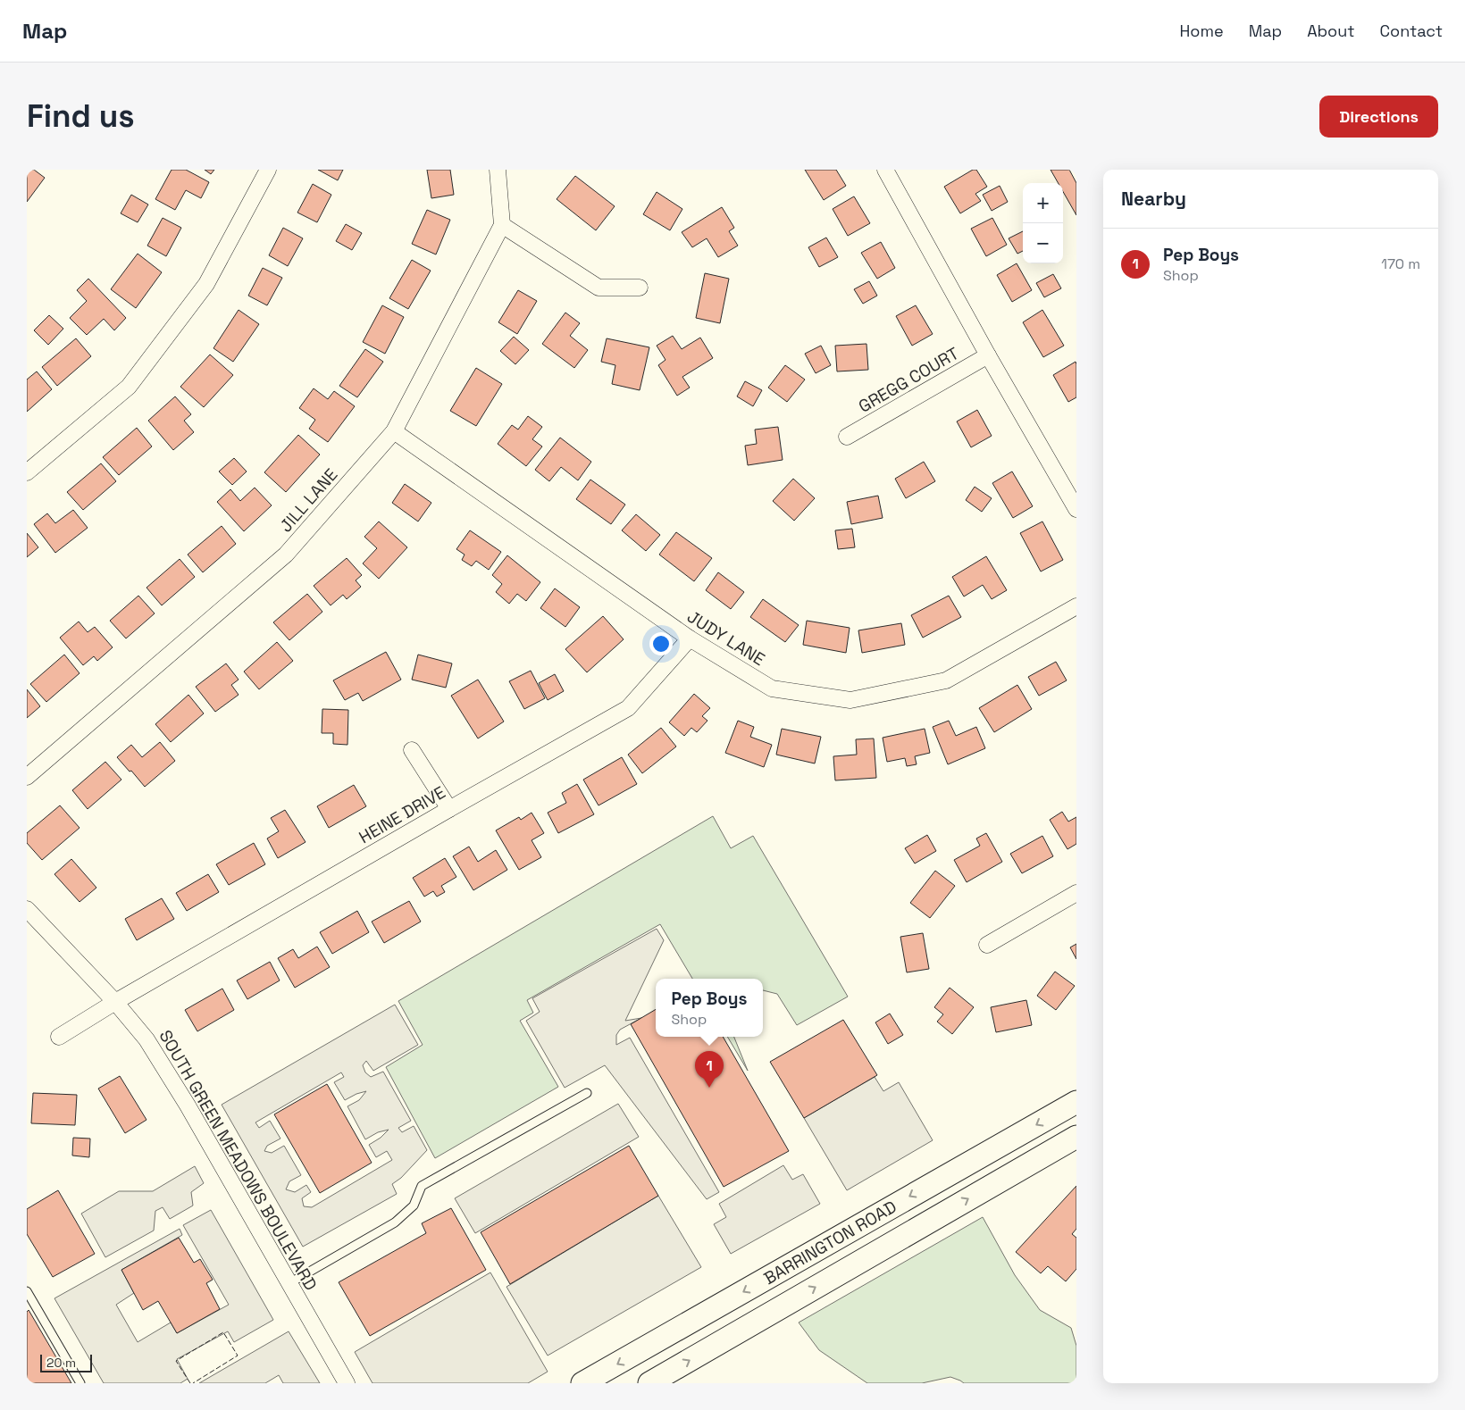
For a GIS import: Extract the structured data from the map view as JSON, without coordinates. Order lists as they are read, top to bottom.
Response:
{
  "streets": {
    "main road": ["BARRINGTON ROAD"],
    "street": [
      "GREGG COURT",
      "JILL LANE",
      "JUDY LANE",
      "HEINE DRIVE",
      "SOUTH GREEN MEADOWS BOULEVARD"
    ]
  },
  "crossings": [
    ["JILL LANE", "JUDY LANE"],
    ["JUDY LANE", "HEINE DRIVE"],
    ["HEINE DRIVE", "SOUTH GREEN MEADOWS BOULEVARD"]
  ],
  "scale_bar": "20 m",
  "page": {
    "header": "Map",
    "nav": [
      "Home",
      "Map",
      "About",
      "Contact"
    ],
    "buttons": "Directions",
    "title": "Find us",
    "heading": "Nearby",
    "map_buttons": ["+", "−"],
    "list": [
      {
        "mark": "1",
        "name": "Pep Boys",
        "note": "Shop",
        "value": "170 m"
      }
    ],
    "popup": ["Pep Boys", "Shop"],
    "pins": "1",
    "scale": "20 m"
  }
}
